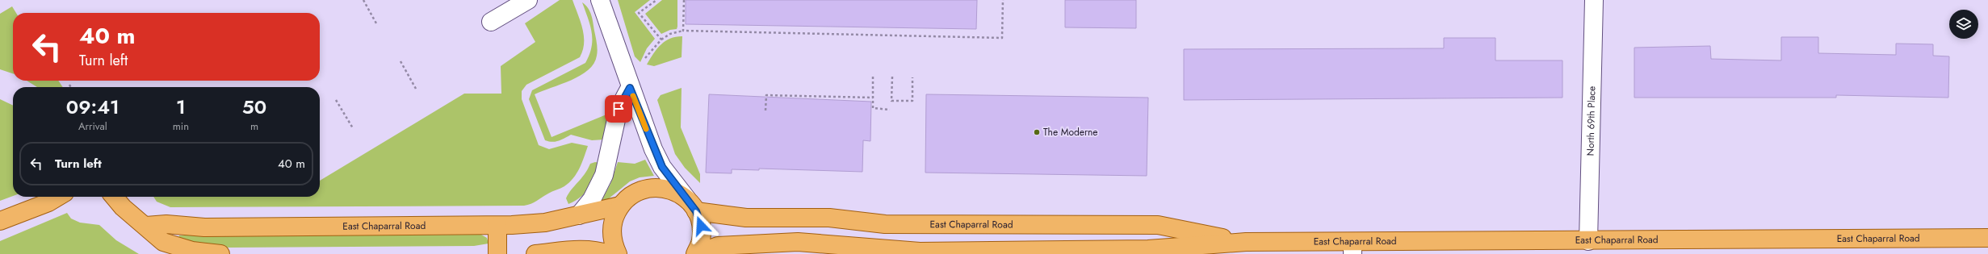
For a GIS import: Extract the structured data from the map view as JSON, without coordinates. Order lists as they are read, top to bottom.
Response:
{
  "streets": {
    "main road": ["East Chaparral Road"],
    "street": ["North 69th Place"]
  },
  "crossings": [
    ["North 69th Place", "East Chaparral Road"]
  ],
  "places": ["The Moderne"],
  "page": {
    "turn": ["40 m", "Turn left"],
    "eta": [
      "09:41",
      "Arrival",
      "1",
      "min",
      "50",
      "m"
    ],
    "list": [
      {
        "name": "Turn left",
        "value": "40 m"
      }
    ]
  }
}
